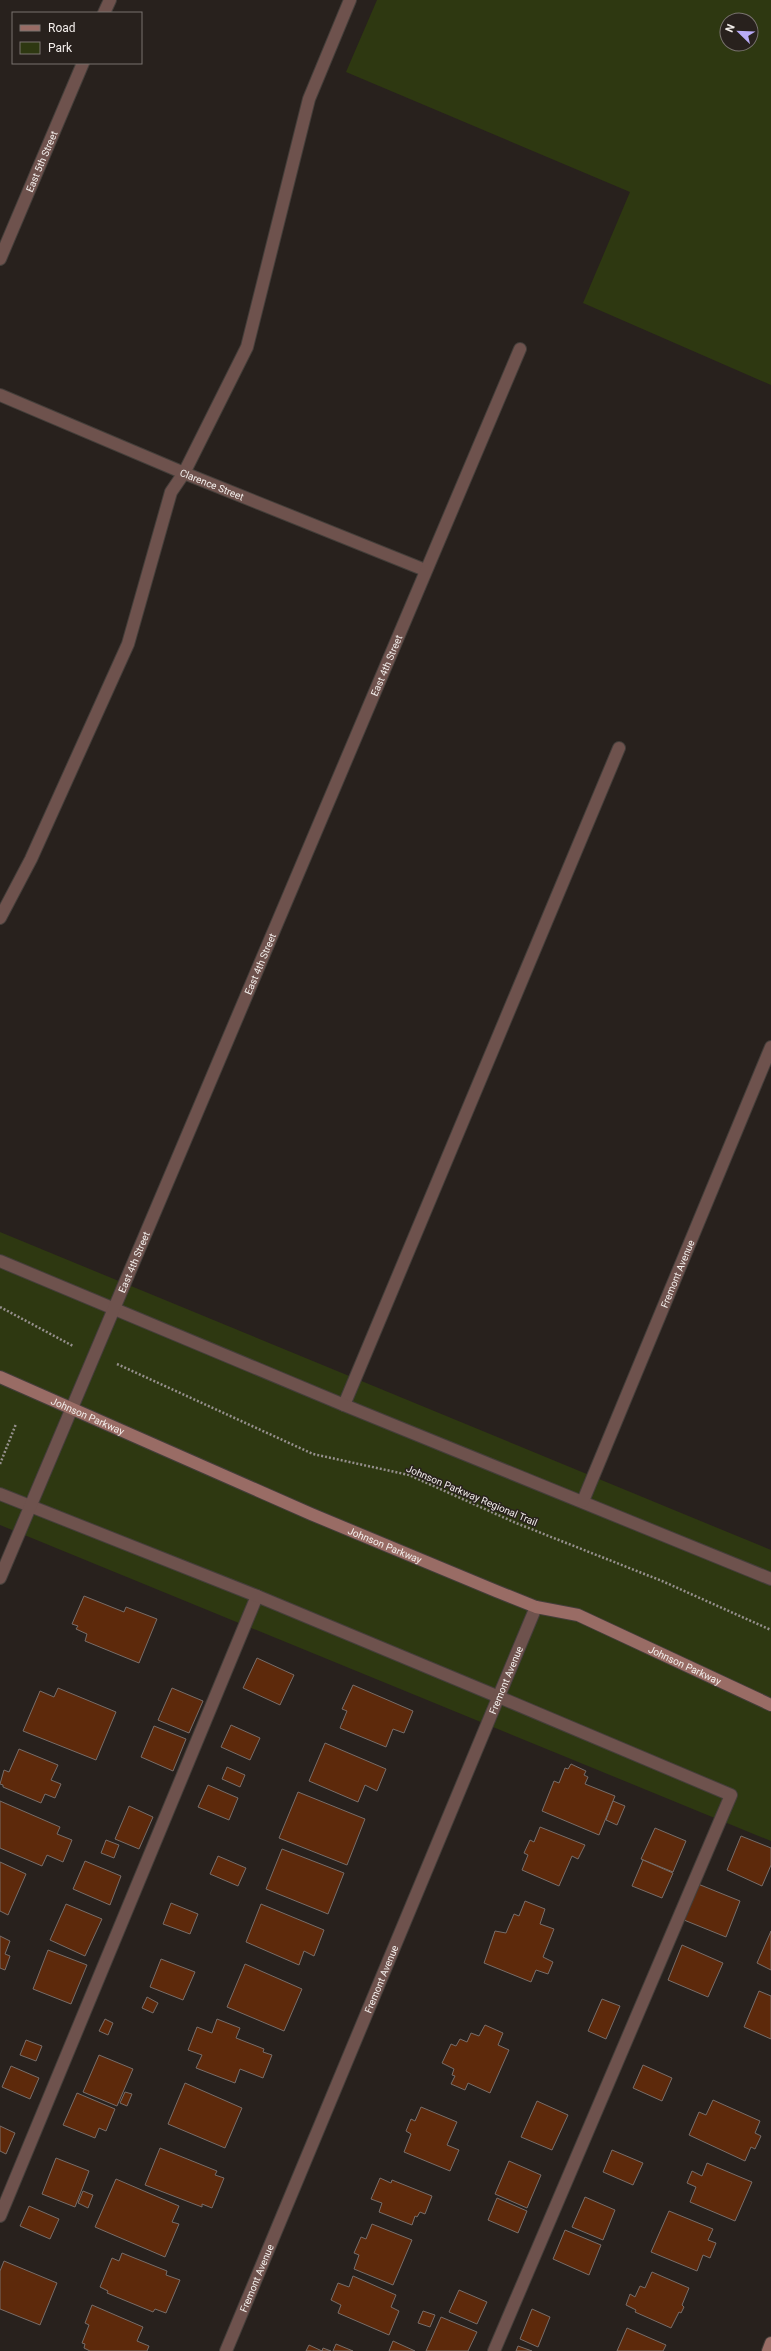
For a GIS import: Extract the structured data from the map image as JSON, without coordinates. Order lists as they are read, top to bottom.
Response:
{
  "streets": {
    "street": [
      "East 5th Street",
      "Clarence Street",
      "East 4th Street",
      "Fremont Avenue",
      "Johnson Parkway"
    ],
    "path": ["Johnson Parkway Regional Trail"]
  },
  "crossings": [
    ["Clarence Street", "East 4th Street"],
    ["East 4th Street", "Johnson Parkway"],
    ["Fremont Avenue", "Johnson Parkway"]
  ],
  "legend": ["Road", "Park"],
  "north": "top left"
}
